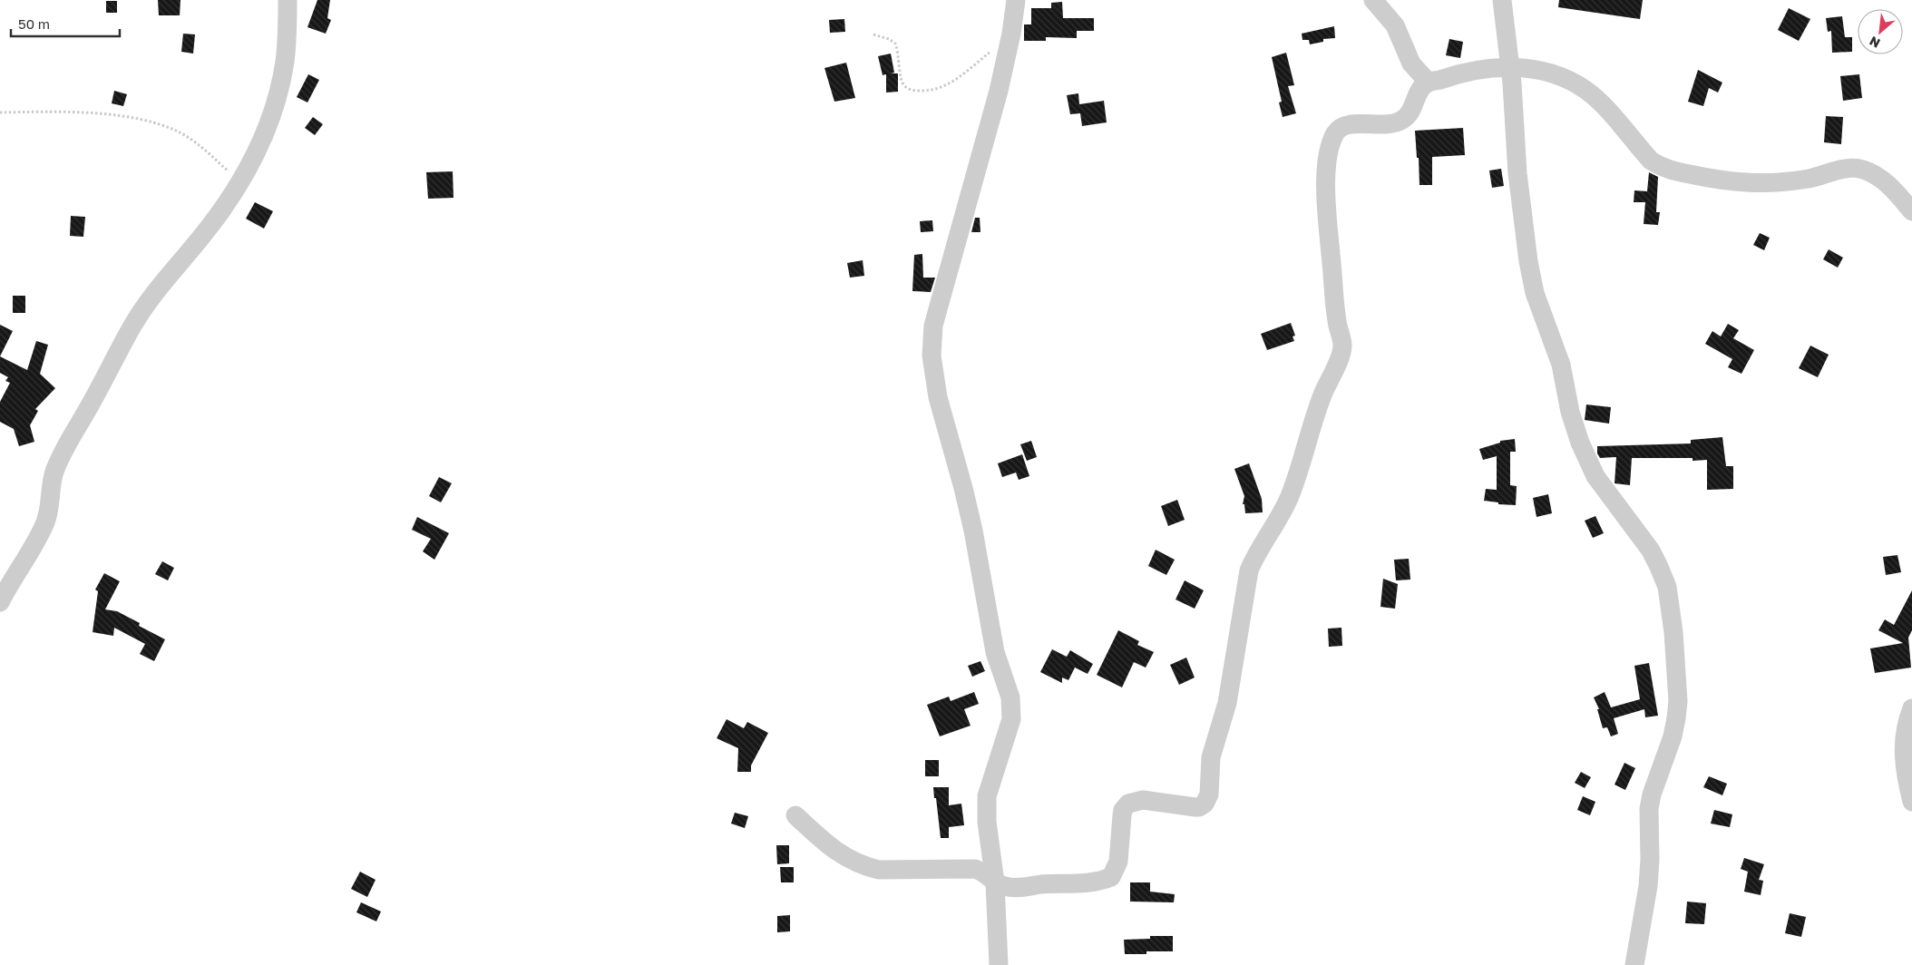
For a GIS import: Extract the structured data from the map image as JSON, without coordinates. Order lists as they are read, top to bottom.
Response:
{
  "scale_bar": "50 m",
  "north": "bottom left"
}
